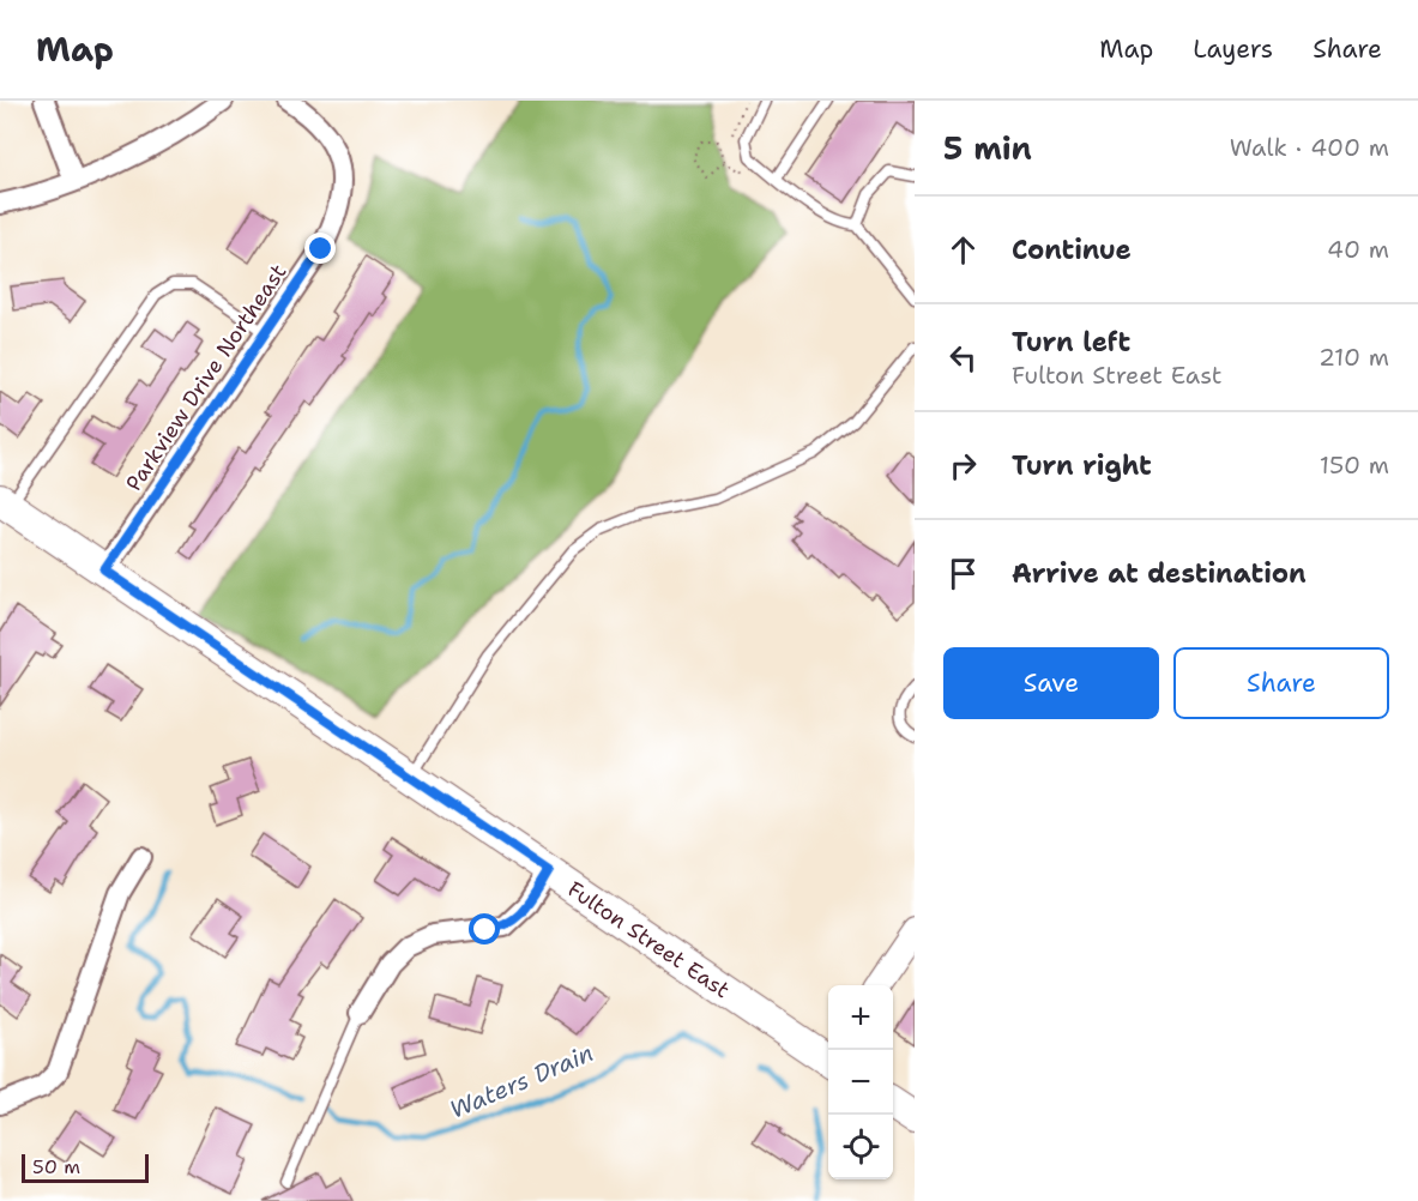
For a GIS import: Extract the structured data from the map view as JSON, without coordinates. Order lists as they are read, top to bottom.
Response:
{
  "streets": {
    "main road": ["Fulton Street East"],
    "street": ["Parkview Drive Northeast"]
  },
  "crossings": [
    ["Parkview Drive Northeast", "Fulton Street East"]
  ],
  "water": ["Waters Drain"],
  "scale_bar": "50 m",
  "page": {
    "header": "Map",
    "nav": ["Map", "Layers", "Share"],
    "heading": ["5 min", "Walk · 400 m"],
    "list": [
      ["Continue", "40 m"],
      ["Turn left", "Fulton Street East", "210 m"],
      ["Turn right", "150 m"],
      "Arrive at destination"
    ],
    "buttons": ["Save", "Share"],
    "map_buttons": ["+", "−"],
    "scale": "50 m"
  }
}
